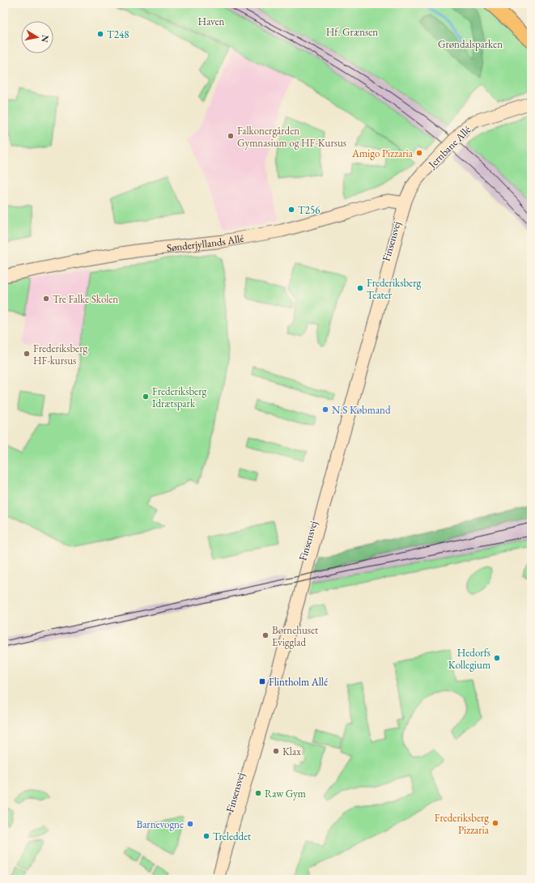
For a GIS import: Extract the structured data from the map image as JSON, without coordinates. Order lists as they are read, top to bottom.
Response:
{
  "streets": {
    "street": ["Jernbane Allé", "Finsensvej", "Sønderjyllands Allé"]
  },
  "crossings": [
    ["Jernbane Allé", "Finsensvej"],
    ["Finsensvej", "Sønderjyllands Allé"]
  ],
  "parks": ["Haven", "Hf. Grænsen", "Grøndalsparken"],
  "places": {
    "other": [
      "T248",
      "Falkonergården Gymnasium og HF-Kursus",
      "Amigo Pizzaria",
      "T256",
      "Frederiksberg Teater",
      "Tre Falke Skolen",
      "Frederiksberg HF-kursus",
      "Frederiksberg Idrætspark",
      "N.S Købmand",
      "Børnehuset Evigglad",
      "Hedorfs Kollegium",
      "Klax",
      "Raw Gym",
      "Frederiksberg Pizzaria",
      "Barnevogne",
      "Treleddet"
    ],
    "transit": ["Flintholm Allé"]
  },
  "north": "right"
}
